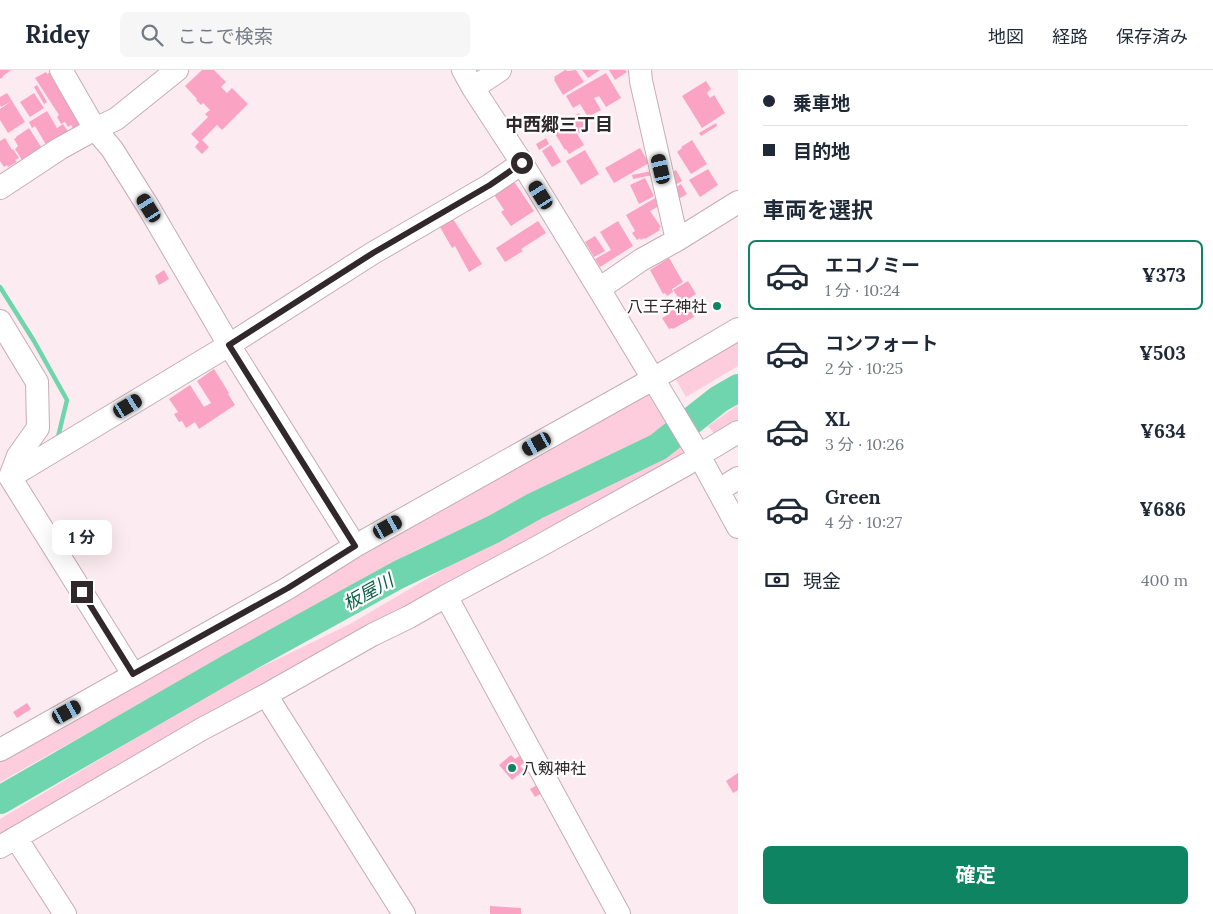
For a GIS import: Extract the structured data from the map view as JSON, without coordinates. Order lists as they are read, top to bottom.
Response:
{
  "districts": ["中西郷三丁目"],
  "water": ["板屋川"],
  "places": ["八王子神社", "八剱神社"],
  "page": {
    "header": "Ridey",
    "search": "ここで検索",
    "nav": ["地図", "経路", "保存済み"],
    "banner": ["乗車地", "目的地"],
    "heading": "車両を選択",
    "list": [
      {
        "name": "エコノミー",
        "note": "1 分 · 10:24",
        "value": "¥373"
      },
      {
        "name": "コンフォート",
        "note": "2 分 · 10:25",
        "value": "¥503"
      },
      {
        "name": "XL",
        "note": "3 分 · 10:26",
        "value": "¥634"
      },
      {
        "name": "Green",
        "note": "4 分 · 10:27",
        "value": "¥686"
      }
    ],
    "bubble": "1 分",
    "pay": ["現金", "400 m"],
    "buttons": "確定"
  }
}
